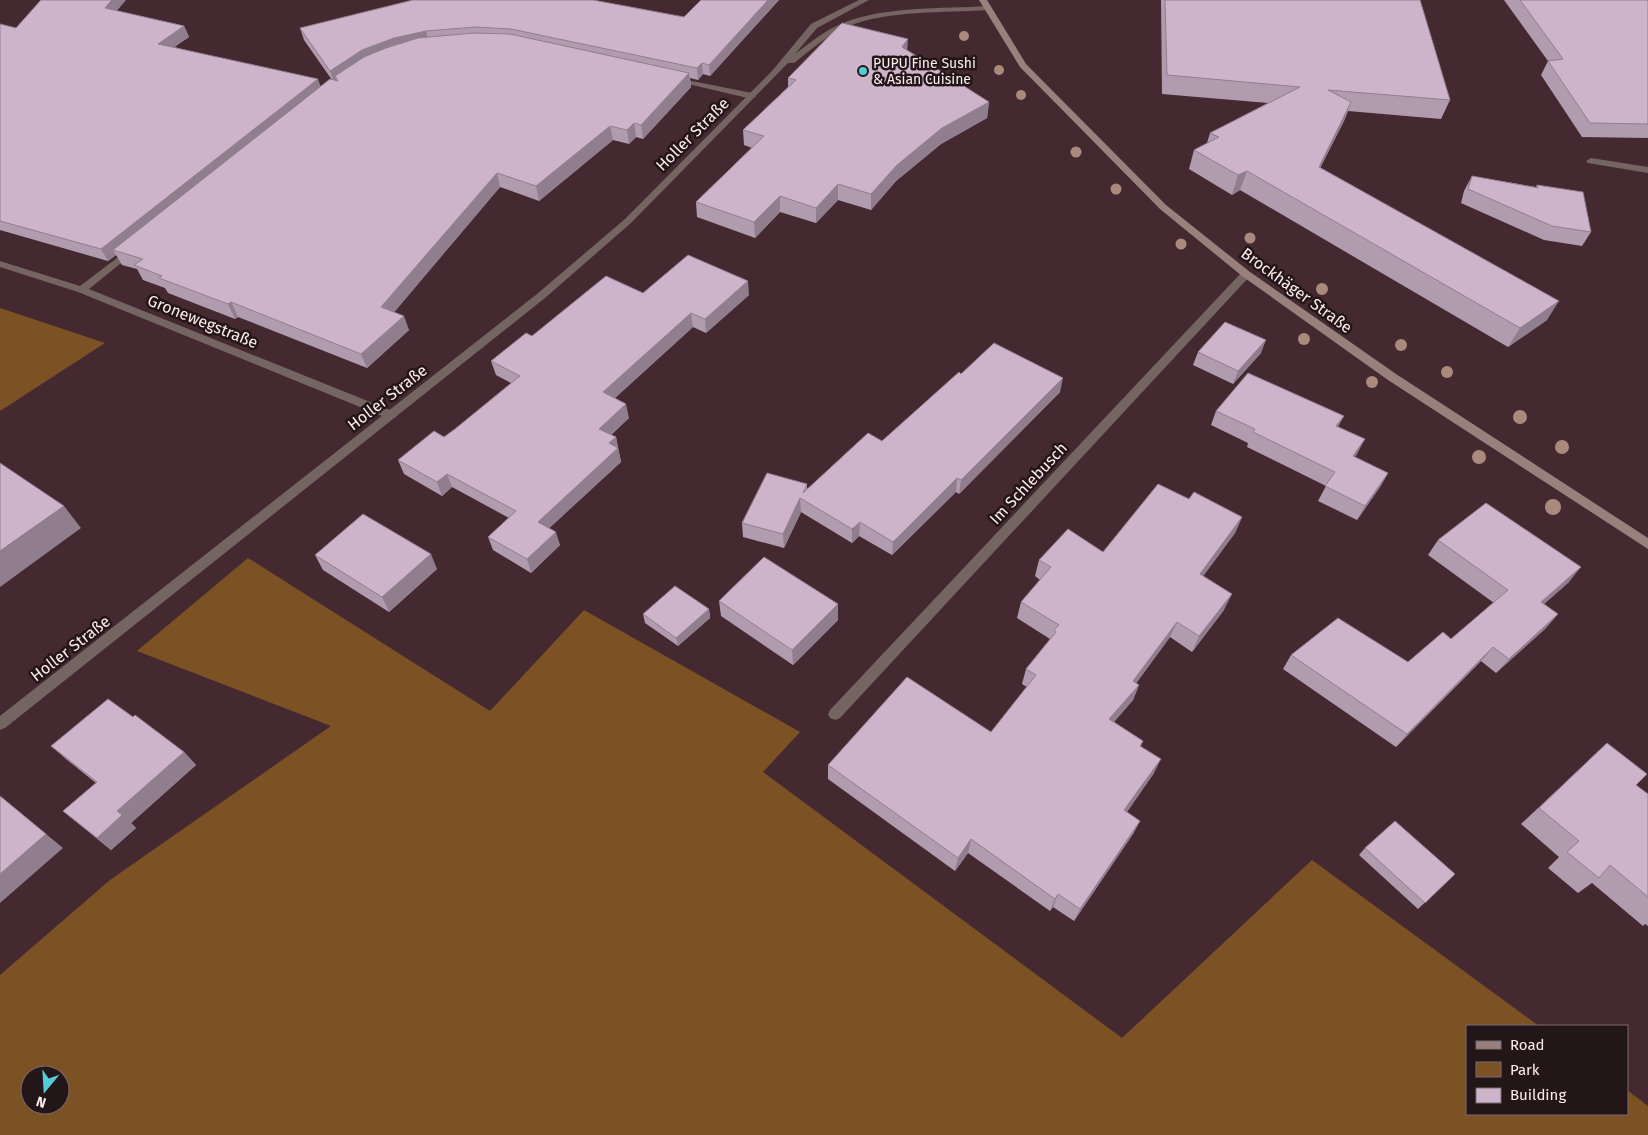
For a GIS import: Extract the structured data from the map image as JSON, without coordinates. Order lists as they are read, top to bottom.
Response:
{
  "streets": {
    "main road": ["Brockhäger Straße"],
    "street": ["Holler Straße", "Gronewegstraße", "Im Schlebusch"]
  },
  "crossings": [
    ["Holler Straße", "Brockhäger Straße"],
    ["Holler Straße", "Gronewegstraße"],
    ["Brockhäger Straße", "Im Schlebusch"]
  ],
  "places": ["PUPU Fine Sushi & Asian Cuisine"],
  "legend": ["Road", "Park", "Building"],
  "north": "bottom"
}
